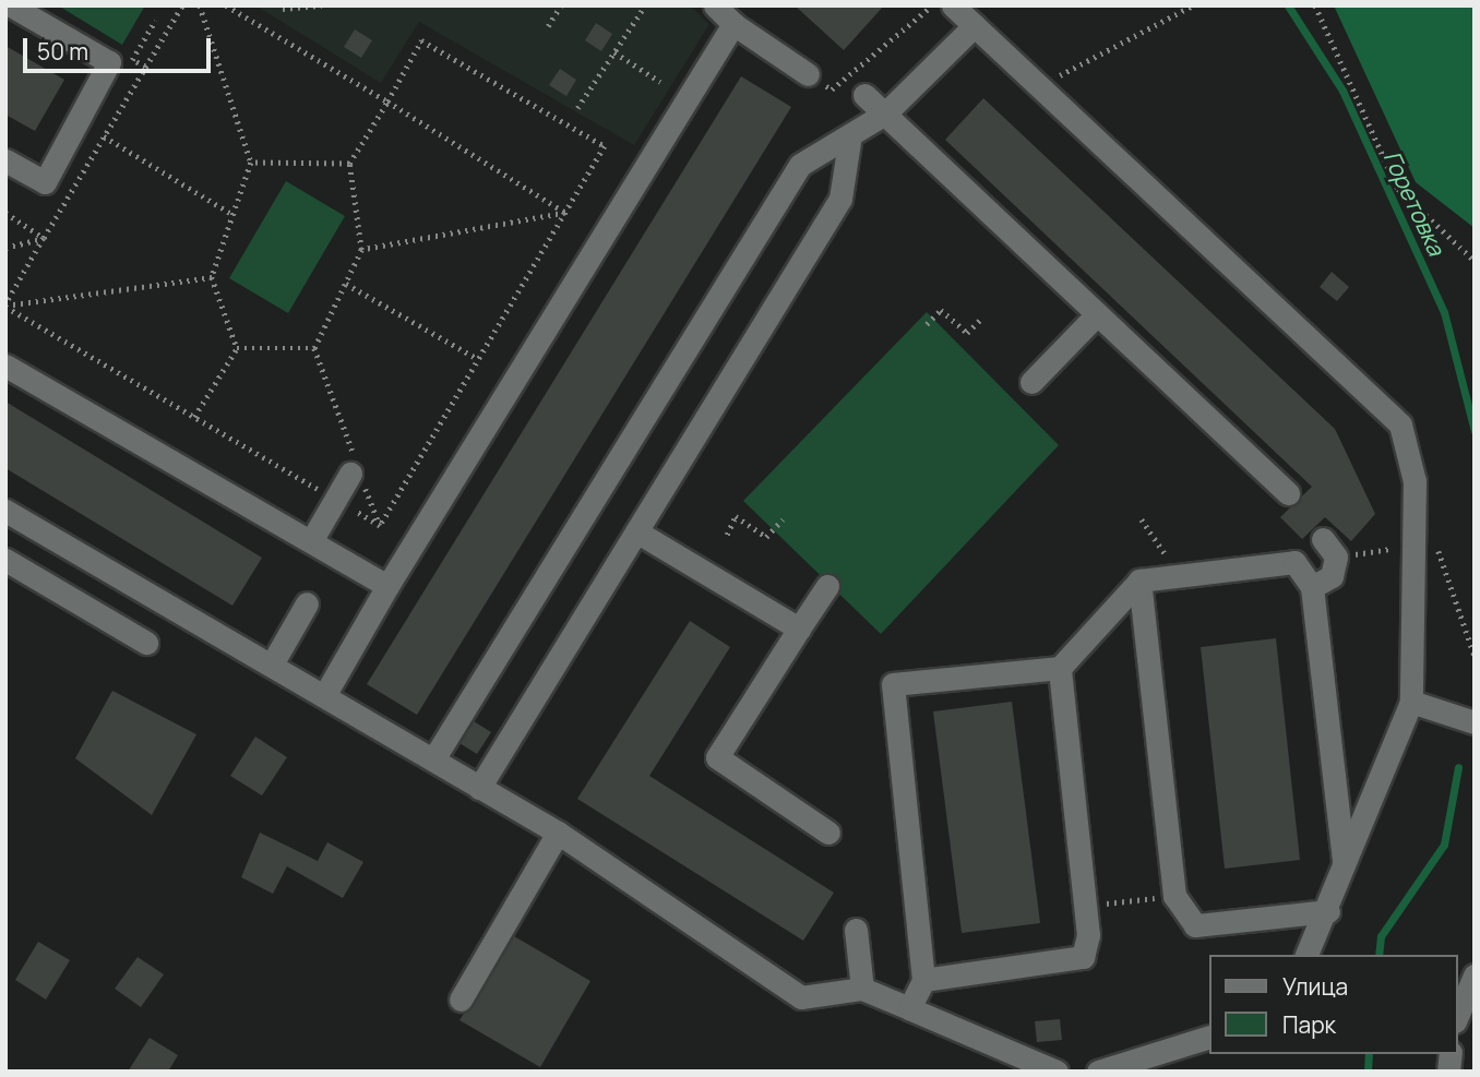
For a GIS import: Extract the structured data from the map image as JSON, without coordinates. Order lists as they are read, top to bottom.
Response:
{
  "water": ["Горетовка"],
  "legend": ["Улица", "Парк"],
  "scale_bar": "50 m"
}
